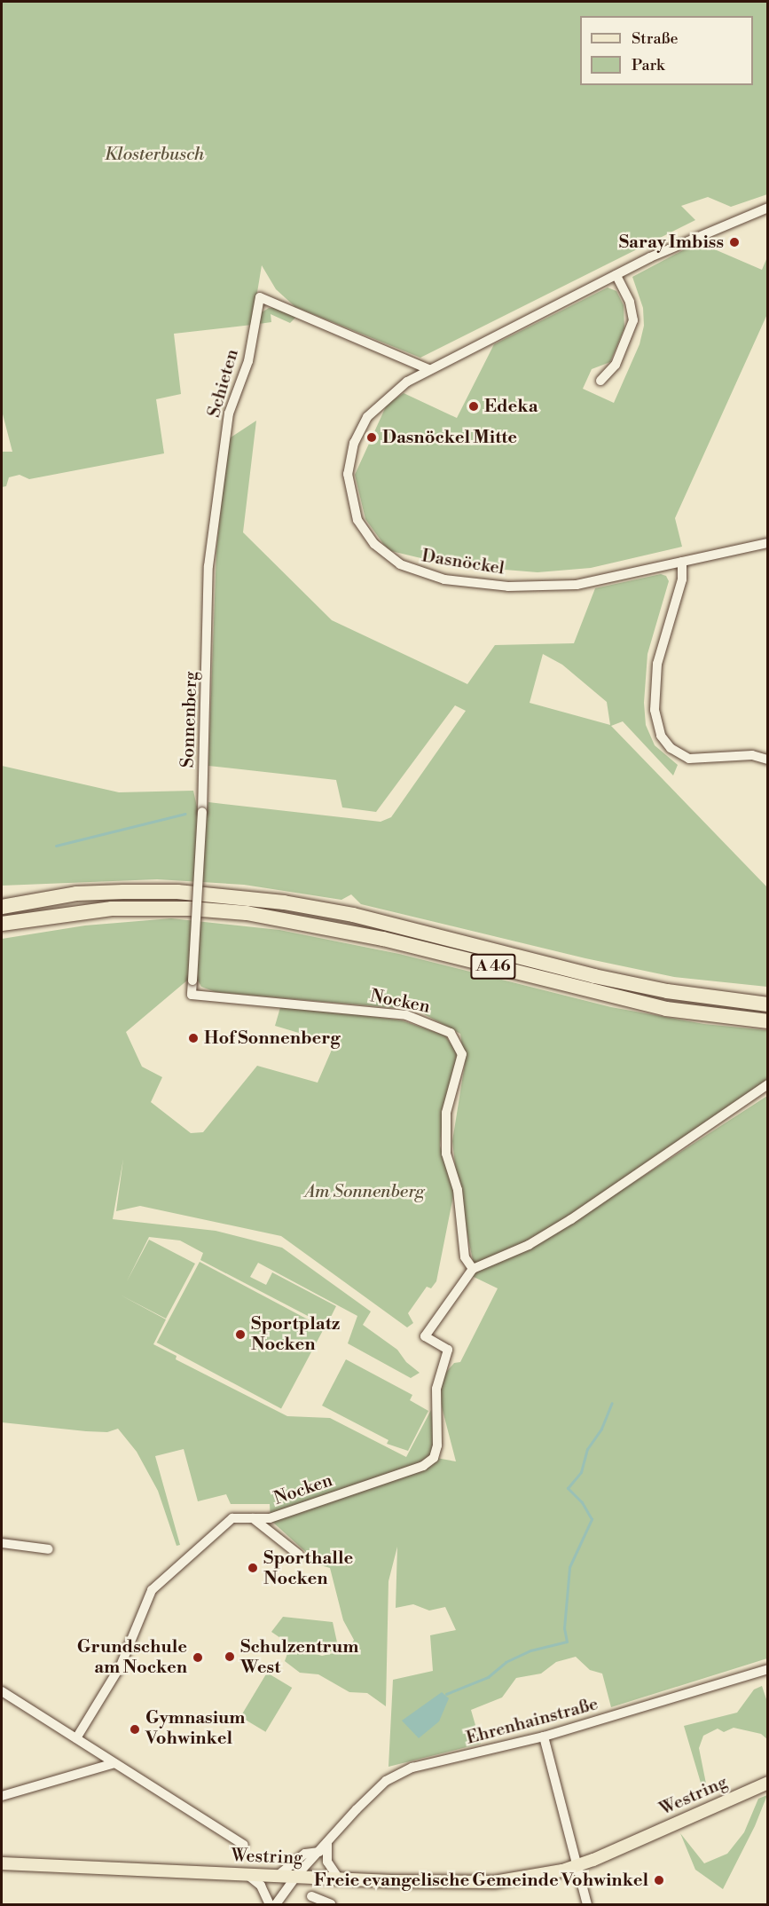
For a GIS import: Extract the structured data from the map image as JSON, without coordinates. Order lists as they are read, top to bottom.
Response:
{
  "streets": {
    "highway": ["A 46"],
    "main road": ["Westring"],
    "street": [
      "Schieten",
      "Dasnöckel",
      "Sonnenberg",
      "Nocken",
      "Ehrenhainstraße"
    ]
  },
  "crossings": [
    ["Schieten", "Dasnöckel"],
    ["Schieten", "Sonnenberg"],
    ["Sonnenberg", "Nocken"],
    ["Ehrenhainstraße", "Westring"]
  ],
  "parks": ["Klosterbusch", "Am Sonnenberg"],
  "places": [
    "Saray Imbiss",
    "Edeka",
    "Dasnöckel Mitte",
    "Hof Sonnenberg",
    "Sportplatz Nocken",
    "Sporthalle Nocken",
    "Schulzentrum West",
    "Grundschule am Nocken",
    "Gymnasium Vohwinkel",
    "Freie evangelische Gemeinde Vohwinkel"
  ],
  "legend": ["Straße", "Park"]
}
